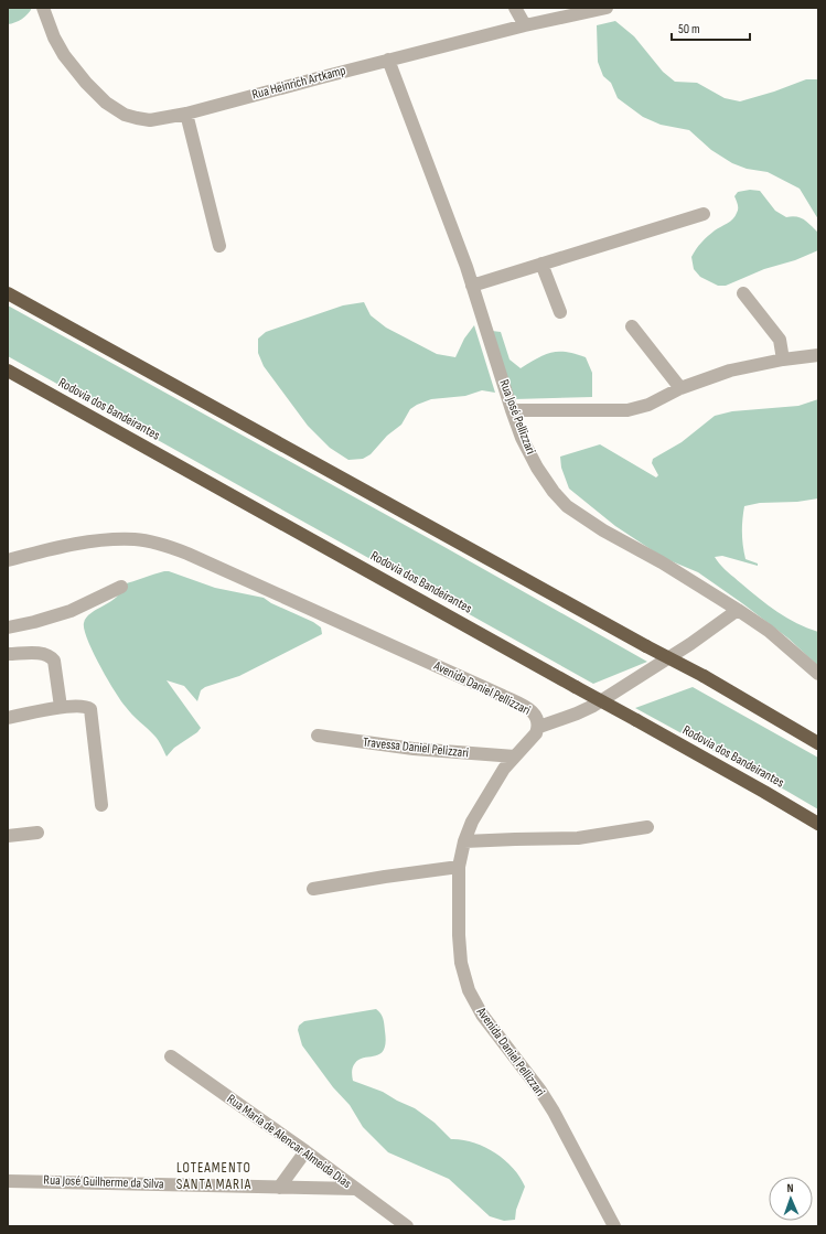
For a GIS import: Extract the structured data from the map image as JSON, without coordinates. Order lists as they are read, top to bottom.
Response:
{
  "streets": {
    "highway": ["Rodovia dos Bandeirantes"],
    "street": [
      "Rua Heinrich Artkamp",
      "Rua José Pellizzari",
      "Avenida Daniel Pellizzari",
      "Travessa Daniel Pelizzari",
      "Rua Maria de Alencar Almeida Dias",
      "Rua José Guilherme da Silva"
    ]
  },
  "crossings": [
    ["Rua Heinrich Artkamp", "Rua José Pellizzari"],
    ["Avenida Daniel Pellizzari", "Travessa Daniel Pelizzari"],
    ["Rua Maria de Alencar Almeida Dias", "Rua José Guilherme da Silva"]
  ],
  "districts": ["LOTEAMENTO SANTA MARIA"],
  "scale_bar": "50 m",
  "north": "top"
}
